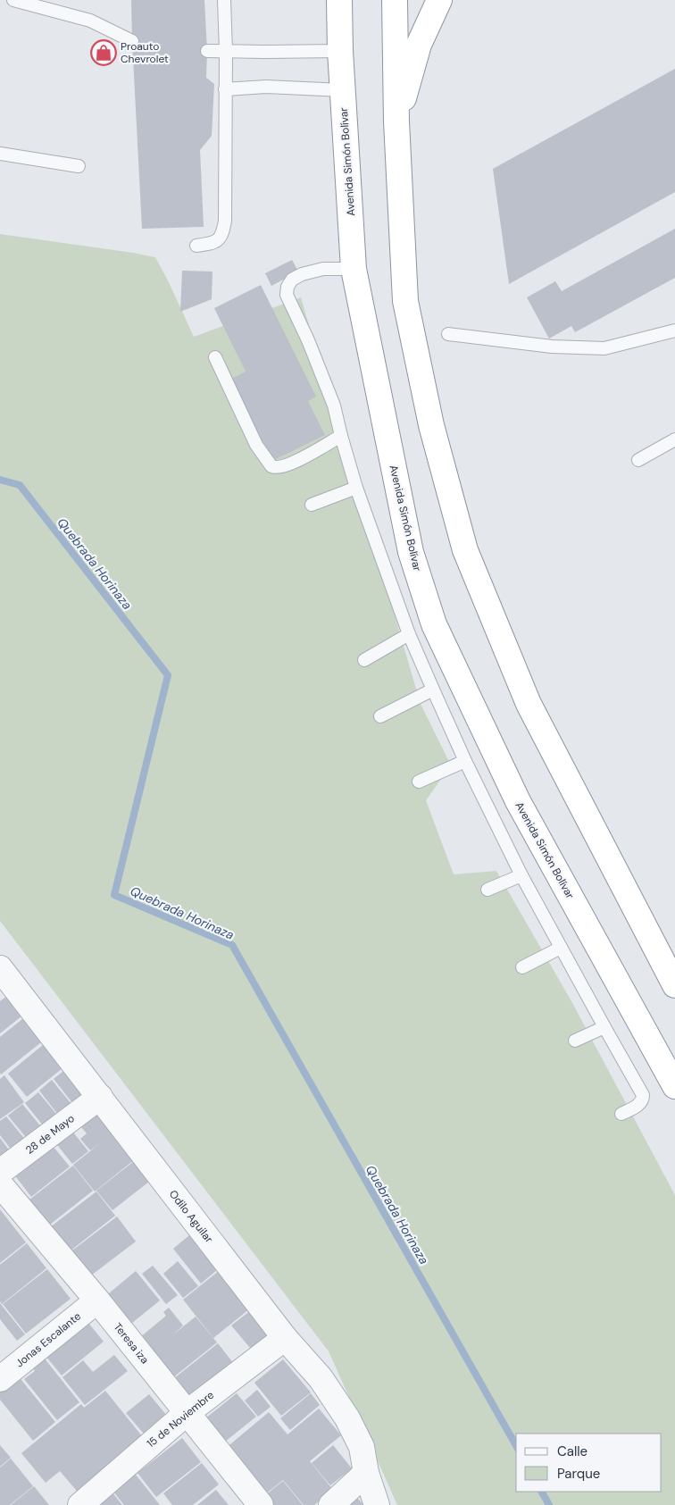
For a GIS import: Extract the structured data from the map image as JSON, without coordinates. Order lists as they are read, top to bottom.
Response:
{
  "streets": {
    "highway": ["Avenida Simón Bolívar"],
    "street": [
      "28 de Mayo",
      "Odilo Aguilar",
      "Jonas Escalante",
      "Teresa iza",
      "15 de Noviembre"
    ]
  },
  "crossings": [
    ["28 de Mayo", "Odilo Aguilar"],
    ["Odilo Aguilar", "15 de Noviembre"],
    ["Jonas Escalante", "Teresa iza"],
    ["Teresa iza", "15 de Noviembre"]
  ],
  "water": ["Quebrada Horinaza"],
  "places": {
    "shop": ["Proauto Chevrolet"]
  },
  "legend": ["Calle", "Parque"]
}
